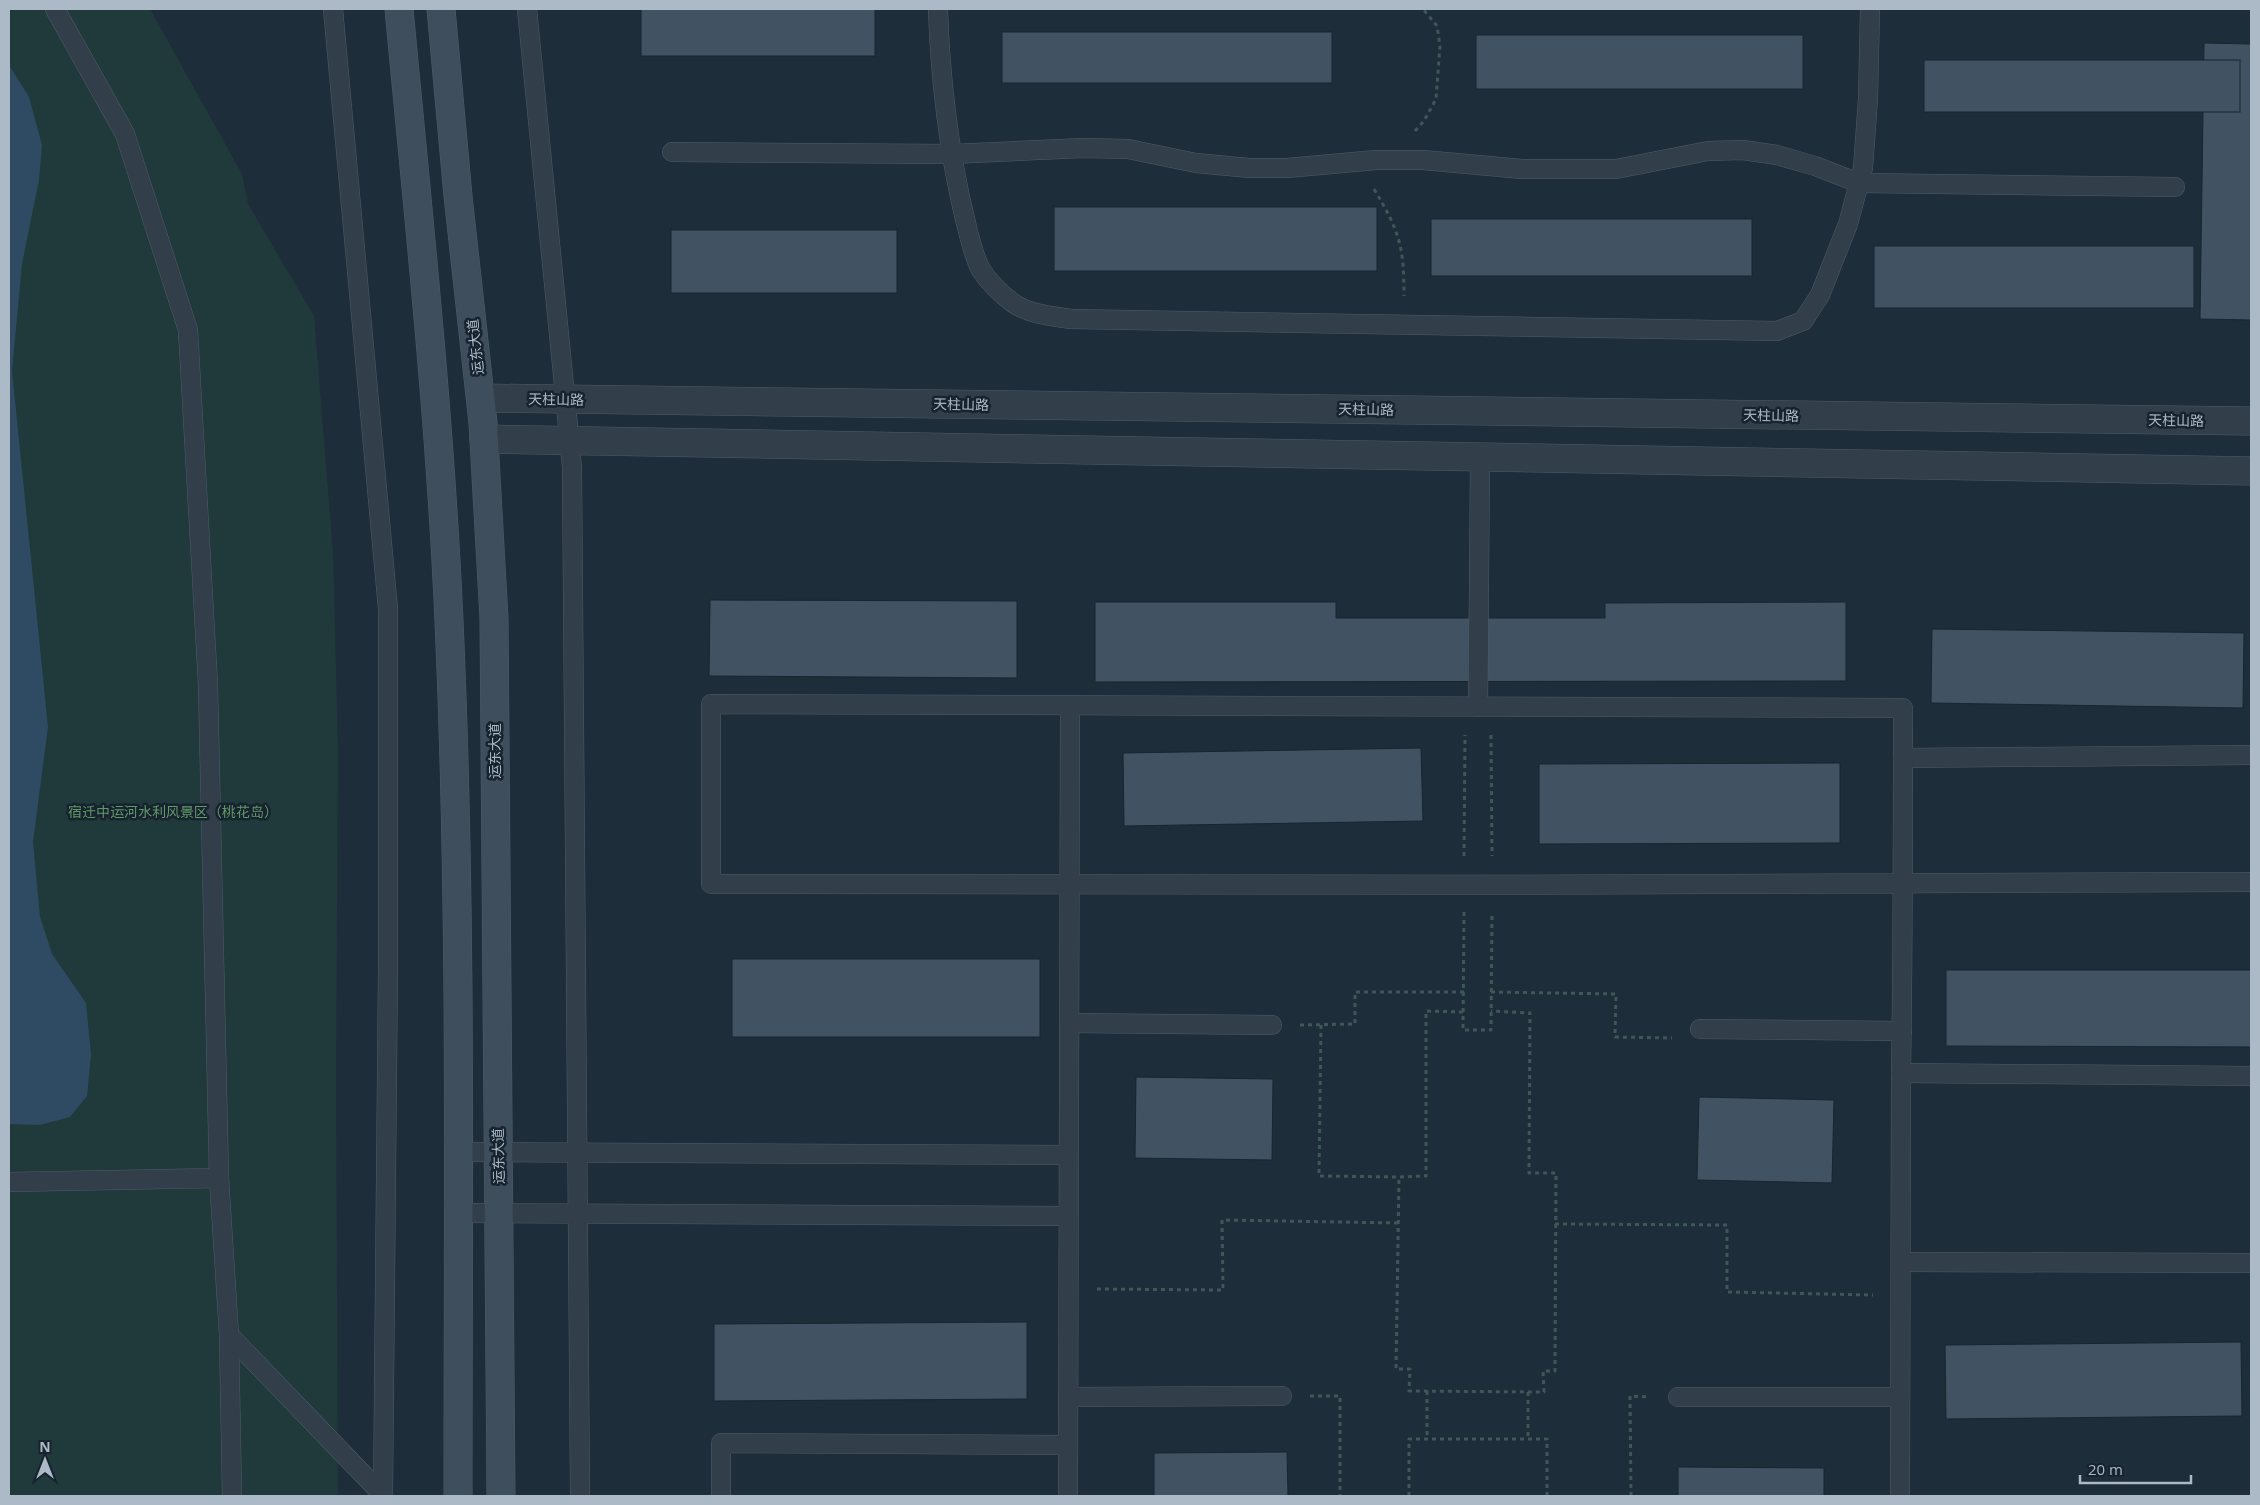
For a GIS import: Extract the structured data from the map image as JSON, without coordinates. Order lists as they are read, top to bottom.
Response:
{
  "streets": {
    "main road": ["运东大道"],
    "street": ["天柱山路"]
  },
  "crossings": [
    ["运东大道", "天柱山路"]
  ],
  "parks": ["宿迁中运河水利风景区（桃花岛）"],
  "scale_bar": "20 m",
  "north": "top"
}
